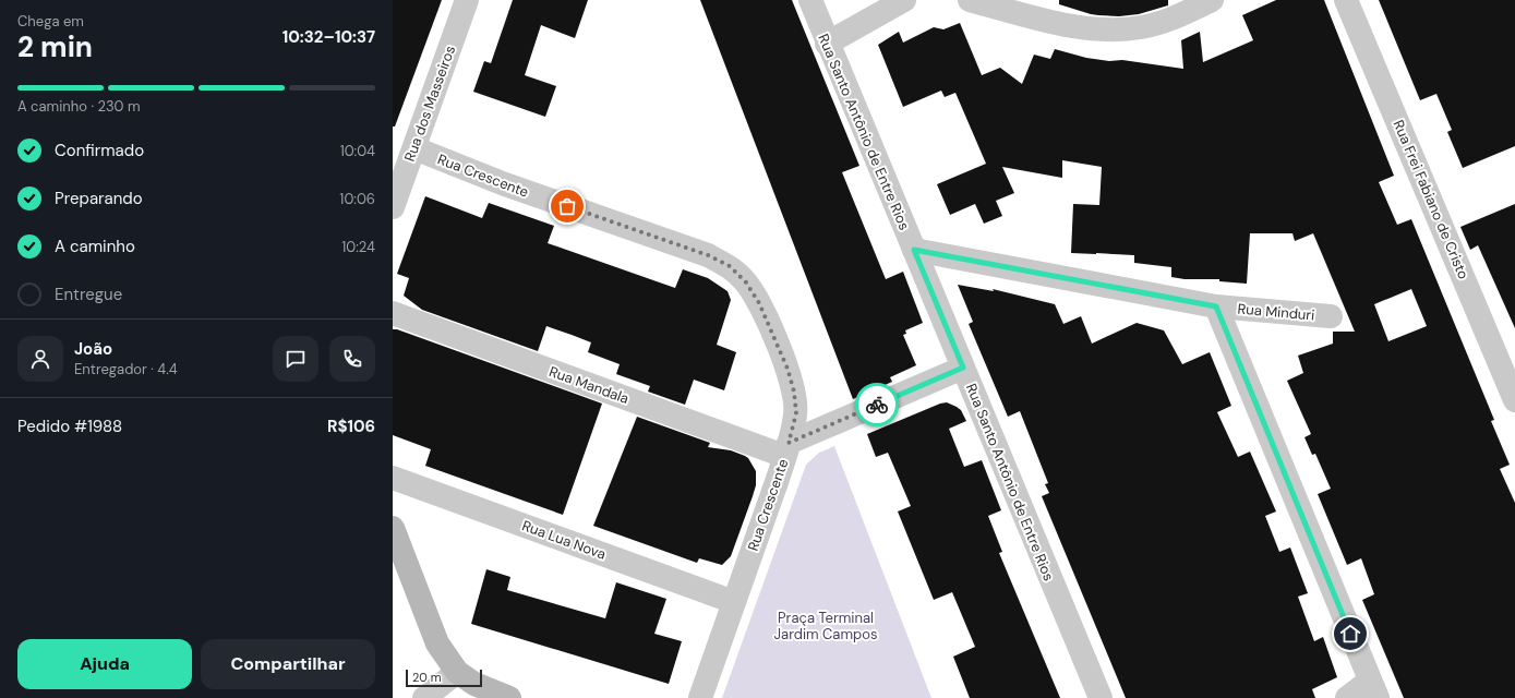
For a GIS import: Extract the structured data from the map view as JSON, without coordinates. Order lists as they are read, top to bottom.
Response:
{
  "streets": {
    "street": [
      "Rua dos Masseiros",
      "Rua Santo Antônio de Entre Rios",
      "Rua Crescente",
      "Rua Frei Fabiano de Cristo",
      "Rua Minduri",
      "Rua Mandala",
      "Rua Lua Nova"
    ]
  },
  "crossings": [
    ["Rua dos Masseiros", "Rua Crescente"],
    ["Rua Santo Antônio de Entre Rios", "Rua Minduri"],
    ["Rua Crescente", "Rua Mandala"],
    ["Rua Crescente", "Rua Lua Nova"]
  ],
  "parks": ["Praça Terminal Jardim Campos"],
  "scale_bar": "20 m",
  "page": {
    "heading": ["2 min", "Chega em", "10:32–10:37"],
    "panel": [
      "João",
      "Entregador · 4.4",
      "Pedido #1988",
      "R$106"
    ],
    "bar": "A caminho · 230 m",
    "list": [
      ["Confirmado", "10:04"],
      ["Preparando", "10:06"],
      ["A caminho", "10:24"],
      "Entregue"
    ],
    "buttons": ["Ajuda", "Compartilhar"],
    "scale": "20 m"
  }
}
